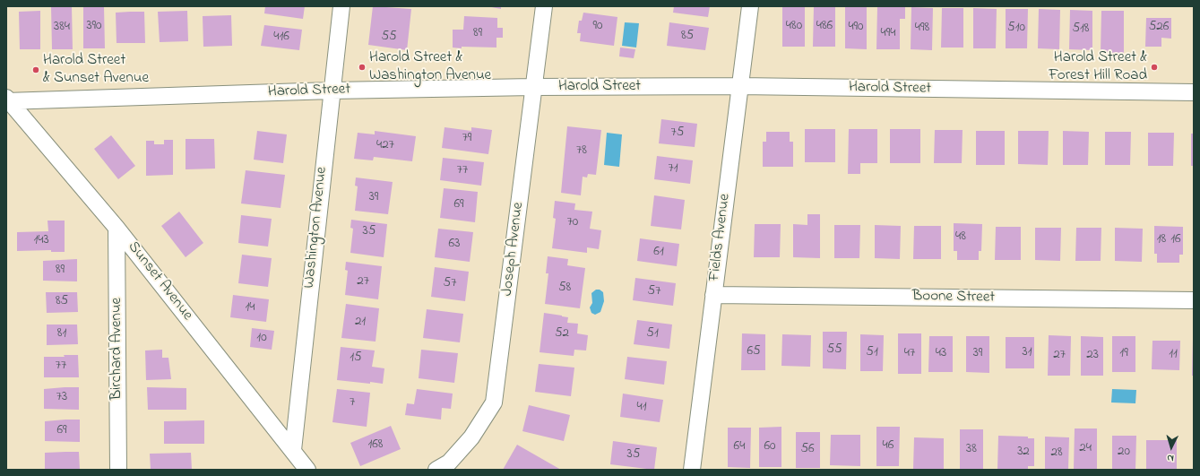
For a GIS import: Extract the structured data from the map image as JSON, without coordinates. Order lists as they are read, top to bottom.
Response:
{
  "streets": {
    "street": [
      "Harold Street",
      "Washington Avenue",
      "Fields Avenue",
      "Joseph Avenue",
      "Sunset Avenue",
      "Boone Street",
      "Birchard Avenue"
    ]
  },
  "crossings": [
    ["Harold Street", "Washington Avenue"],
    ["Harold Street", "Fields Avenue"],
    ["Harold Street", "Joseph Avenue"],
    ["Harold Street", "Sunset Avenue"],
    ["Washington Avenue", "Sunset Avenue"],
    ["Fields Avenue", "Boone Street"],
    ["Sunset Avenue", "Birchard Avenue"]
  ],
  "places": ["Harold Street & Washington Avenue", "Harold Street & Forest Hill Road", "Harold Street & Sunset Avenue"],
  "house_numbers": [
    "390",
    "90",
    "480",
    "486",
    "384",
    "490",
    "526",
    "498",
    "510",
    "518",
    "89",
    "494",
    "85",
    "416",
    "55",
    "75",
    "79",
    "427",
    "78",
    "71",
    "77",
    "39",
    "69",
    "70",
    "35",
    "48",
    "18",
    "16",
    "143",
    "63",
    "61",
    "89",
    "27",
    "57",
    "58",
    "57",
    "85",
    "14",
    "21",
    "81",
    "52",
    "51",
    "10",
    "55",
    "65",
    "51",
    "31",
    "47",
    "43",
    "39",
    "19",
    "11",
    "27",
    "23",
    "15",
    "77",
    "73",
    "7",
    "41",
    "69",
    "168",
    "46",
    "64",
    "60",
    "24",
    "56",
    "38",
    "32",
    "20",
    "28",
    "35"
  ],
  "north": "bottom"
}
